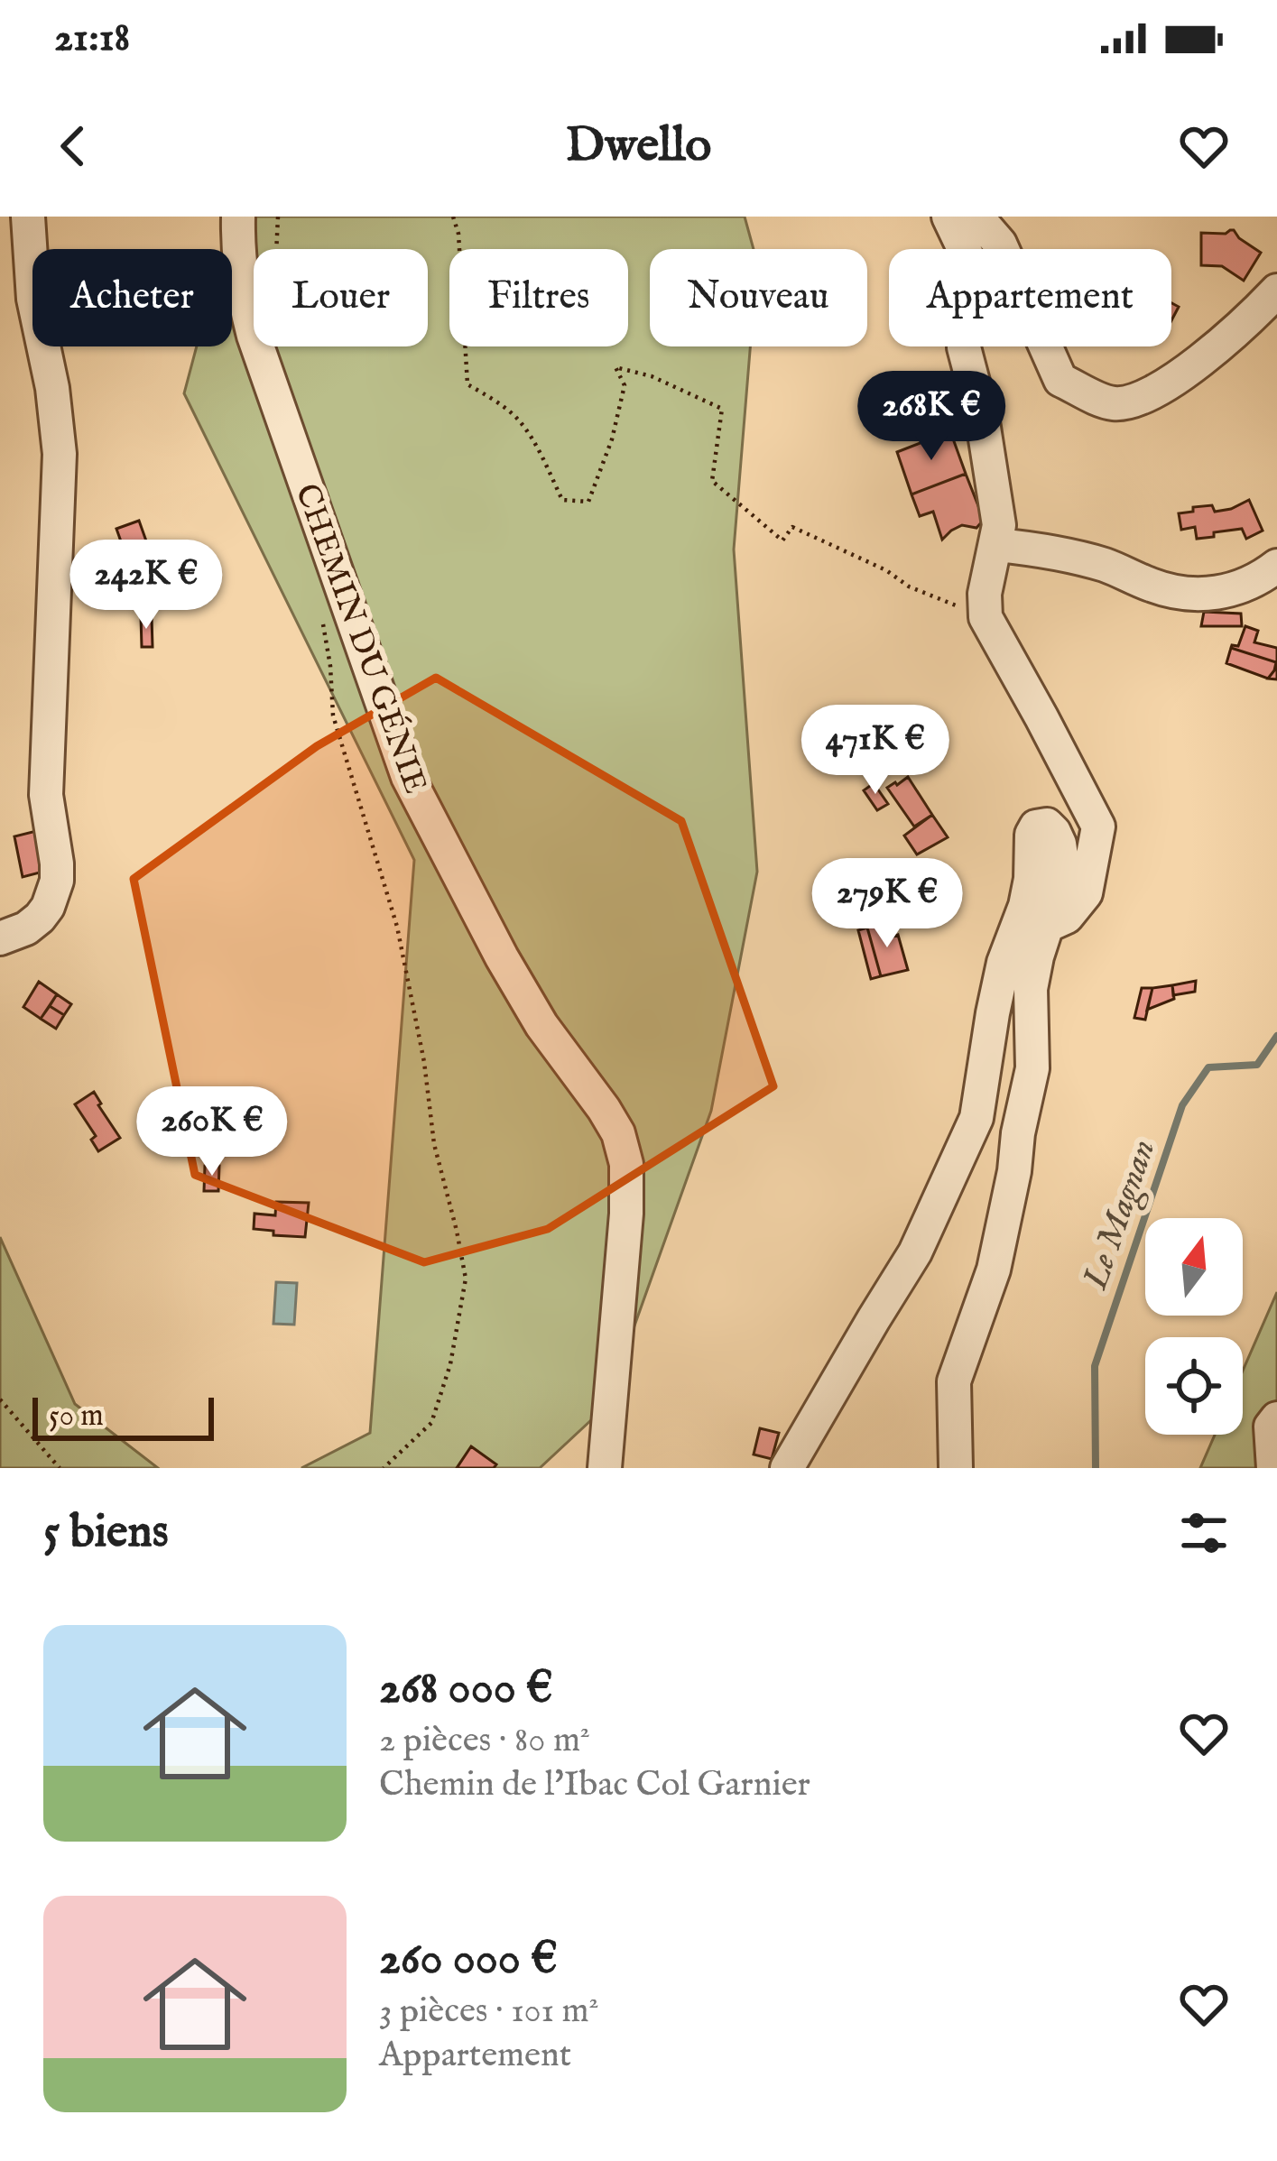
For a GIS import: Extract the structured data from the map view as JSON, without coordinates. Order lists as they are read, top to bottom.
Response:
{
  "streets": {
    "street": ["CHEMIN DU GÉNIE"]
  },
  "water": ["Le Magnan"],
  "scale_bar": "50 m",
  "north": "top",
  "page": {
    "status": "21:18",
    "header": "Dwello",
    "chip": [
      "Acheter",
      "Louer",
      "Filtres",
      "Nouveau",
      "Appartement"
    ],
    "price": [
      "268K €",
      "242K €",
      "471K €",
      "279K €",
      "260K €"
    ],
    "scale": "50 m",
    "heading": "5 biens",
    "list": [
      {
        "name": "268 000 €",
        "note": "2 pièces · 80 m² · Chemin de l'Ibac Col Garnier"
      },
      {
        "name": "260 000 €",
        "note": "3 pièces · 101 m² · Appartement"
      }
    ]
  }
}
